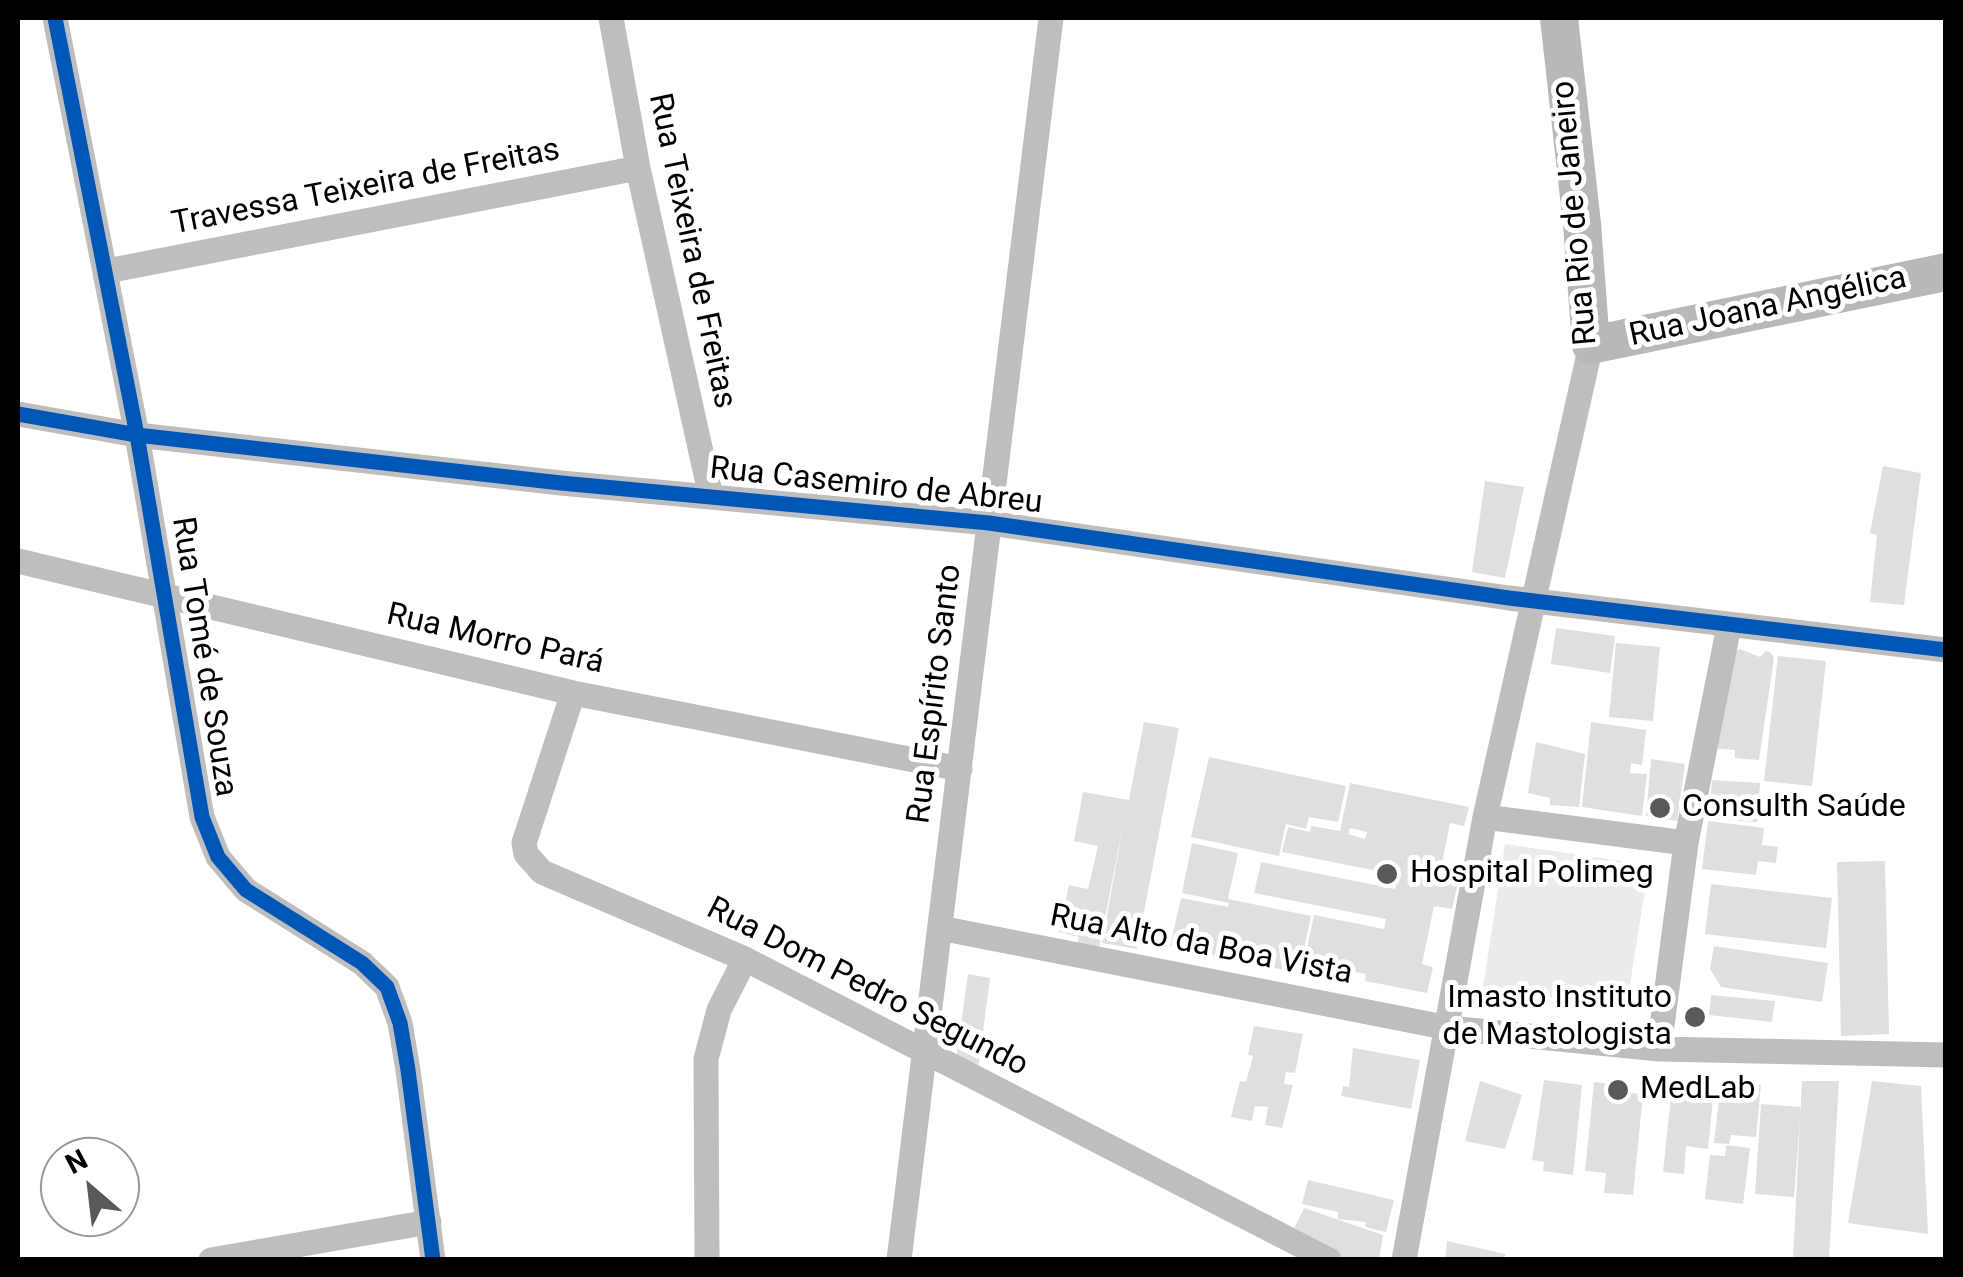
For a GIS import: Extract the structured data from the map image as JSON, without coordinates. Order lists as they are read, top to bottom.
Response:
{
  "streets": {
    "main road": ["Rua Rio de Janeiro", "Rua Joana Angélica"],
    "street": [
      "Travessa Teixeira de Freitas",
      "Rua Teixeira de Freitas",
      "Rua Casemiro de Abreu",
      "Rua Morro Pará",
      "Rua Tomé de Souza",
      "Rua Espírito Santo",
      "Rua Alto da Boa Vista",
      "Rua Dom Pedro Segundo"
    ]
  },
  "crossings": [
    ["Travessa Teixeira de Freitas", "Rua Teixeira de Freitas"],
    ["Travessa Teixeira de Freitas", "Rua Tomé de Souza"],
    ["Rua Rio de Janeiro", "Rua Joana Angélica"],
    ["Rua Rio de Janeiro", "Rua Casemiro de Abreu"],
    ["Rua Rio de Janeiro", "Rua Alto da Boa Vista"],
    ["Rua Teixeira de Freitas", "Rua Casemiro de Abreu"],
    ["Rua Casemiro de Abreu", "Rua Tomé de Souza"],
    ["Rua Casemiro de Abreu", "Rua Espírito Santo"],
    ["Rua Morro Pará", "Rua Tomé de Souza"],
    ["Rua Morro Pará", "Rua Espírito Santo"],
    ["Rua Morro Pará", "Rua Dom Pedro Segundo"],
    ["Rua Espírito Santo", "Rua Alto da Boa Vista"],
    ["Rua Espírito Santo", "Rua Dom Pedro Segundo"]
  ],
  "places": [
    "Consulth Saúde",
    "Hospital Polimeg",
    "Imasto Instituto de Mastologista",
    "MedLab"
  ],
  "north": "top left"
}
